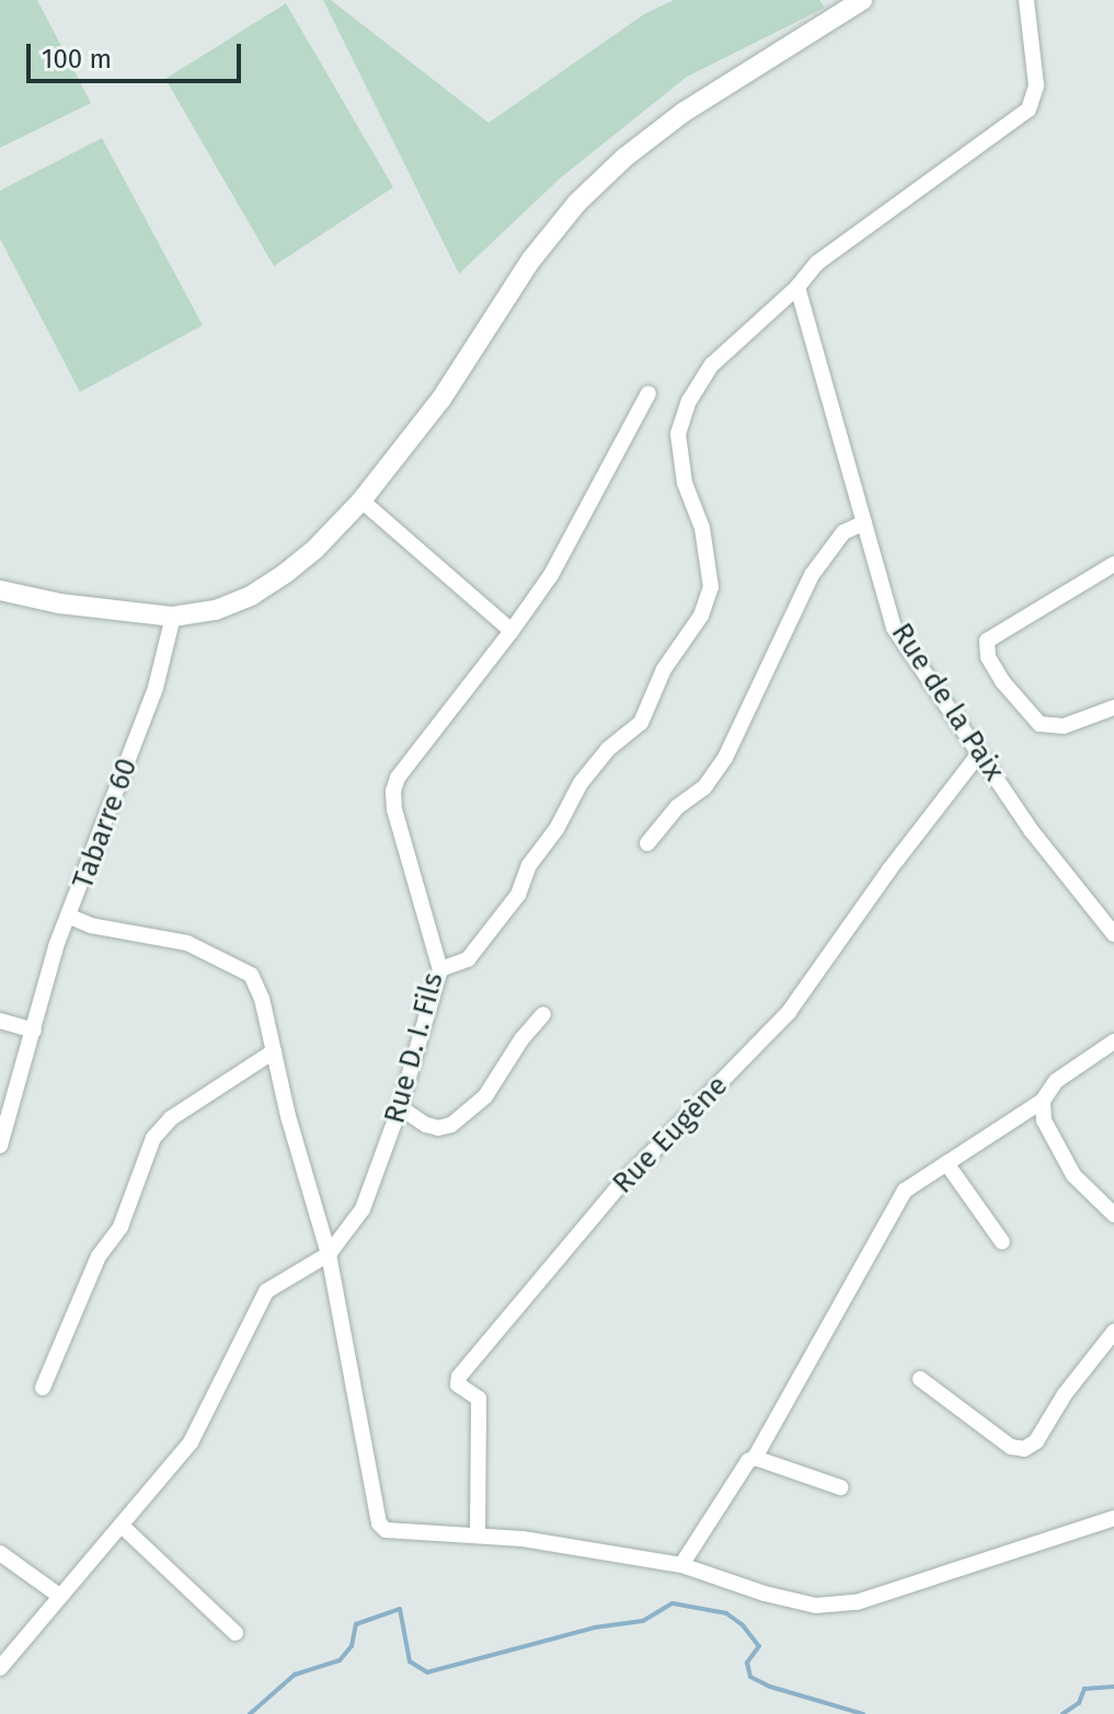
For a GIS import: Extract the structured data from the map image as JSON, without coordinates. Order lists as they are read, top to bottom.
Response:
{
  "streets": {
    "street": [
      "Rue de la Paix",
      "Tabarre 60",
      "Rue D. I. Fils",
      "Rue Eugène"
    ]
  },
  "crossings": [
    ["Rue de la Paix", "Rue Eugène"]
  ],
  "scale_bar": "100 m"
}
